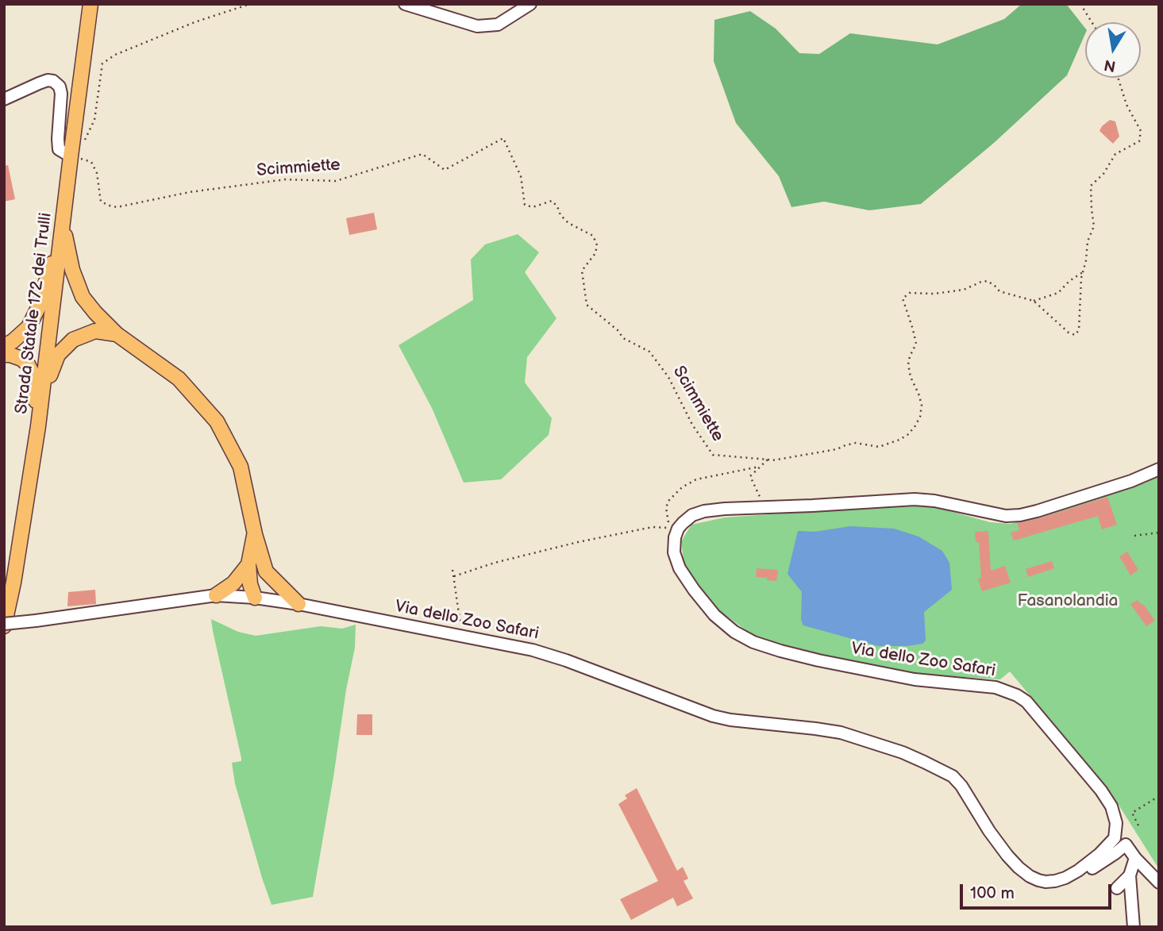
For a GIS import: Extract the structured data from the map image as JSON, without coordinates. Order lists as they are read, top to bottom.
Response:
{
  "streets": {
    "main road": ["Strada Statale 172 dei Trulli"],
    "street": ["Via dello Zoo Safari"],
    "path": ["Scimmiette"]
  },
  "crossings": [
    ["Scimmiette", "Strada Statale 172 dei Trulli"],
    ["Strada Statale 172 dei Trulli", "Via dello Zoo Safari"]
  ],
  "parks": ["Fasanolandia"],
  "scale_bar": "100 m",
  "north": "bottom"
}
